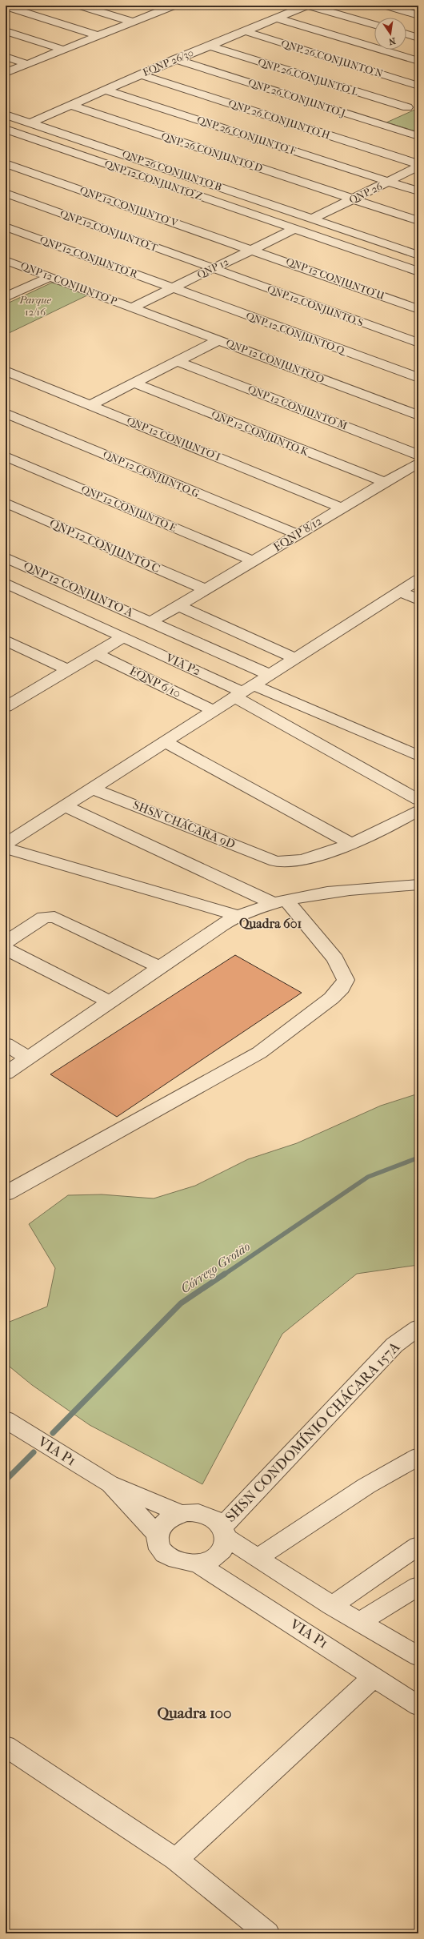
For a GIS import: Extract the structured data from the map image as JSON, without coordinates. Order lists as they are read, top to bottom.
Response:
{
  "streets": {
    "street": [
      "QNP 26 CONJUNTO N",
      "EQNP 26/30",
      "QNP 26 CONJUNTO L",
      "QNP 26 CONJUNTO J",
      "QNP 26 CONJUNTO H",
      "QNP 26 CONJUNTO F",
      "QNP 26 CONJUNTO D",
      "QNP 26 CONJUNTO B",
      "QNP 12 CONJUNTO Z",
      "QNP 26",
      "QNP 12 CONJUNTO V",
      "QNP 12 CONJUNTO T",
      "QNP 12 CONJUNTO R",
      "QNP 12",
      "QNP 12 CONJUNTO U",
      "QNP 12 CONJUNTO P",
      "QNP 12 CONJUNTO S",
      "QNP 12 CONJUNTO Q",
      "QNP 12 CONJUNTO O",
      "QNP 12 CONJUNTO M",
      "QNP 12 CONJUNTO K",
      "QNP 12 CONJUNTO I",
      "QNP 12 CONJUNTO G",
      "QNP 12 CONJUNTO E",
      "EQNP 8/12",
      "QNP 12 CONJUNTO C",
      "QNP 12 CONJUNTO A",
      "VIA P2",
      "EQNP 6/10",
      "SHSN CHÁCARA 9D",
      "SHSN CONDOMÍNIO CHÁCARA 157A",
      "VIA P1"
    ]
  },
  "crossings": [
    ["QNP 26 CONJUNTO N", "EQNP 26/30"],
    ["EQNP 26/30", "QNP 26 CONJUNTO L"],
    ["EQNP 26/30", "QNP 26 CONJUNTO J"],
    ["EQNP 26/30", "QNP 26 CONJUNTO H"],
    ["EQNP 26/30", "QNP 26 CONJUNTO F"],
    ["EQNP 26/30", "QNP 26 CONJUNTO D"],
    ["EQNP 26/30", "QNP 26 CONJUNTO B"],
    ["QNP 26 CONJUNTO F", "QNP 26"],
    ["QNP 26 CONJUNTO D", "QNP 26"],
    ["QNP 26 CONJUNTO B", "QNP 26"],
    ["QNP 12 CONJUNTO Z", "QNP 12"],
    ["QNP 12 CONJUNTO V", "QNP 12"],
    ["QNP 12 CONJUNTO V", "QNP 12 CONJUNTO U"],
    ["QNP 12 CONJUNTO T", "QNP 12"],
    ["QNP 12 CONJUNTO T", "QNP 12 CONJUNTO S"],
    ["QNP 12 CONJUNTO R", "QNP 12"],
    ["QNP 12 CONJUNTO R", "QNP 12 CONJUNTO Q"],
    ["QNP 12", "QNP 12 CONJUNTO U"],
    ["QNP 12", "QNP 12 CONJUNTO P"],
    ["QNP 12", "QNP 12 CONJUNTO S"],
    ["QNP 12", "QNP 12 CONJUNTO Q"],
    ["QNP 12", "QNP 12 CONJUNTO O"],
    ["QNP 12 CONJUNTO P", "QNP 12 CONJUNTO O"],
    ["QNP 12 CONJUNTO K", "EQNP 8/12"],
    ["QNP 12 CONJUNTO I", "EQNP 8/12"],
    ["QNP 12 CONJUNTO G", "EQNP 8/12"],
    ["QNP 12 CONJUNTO E", "EQNP 8/12"],
    ["EQNP 8/12", "QNP 12 CONJUNTO C"],
    ["EQNP 8/12", "QNP 12 CONJUNTO A"],
    ["SHSN CONDOMÍNIO CHÁCARA 157A", "VIA P1"]
  ],
  "districts": ["Quadra 601", "Quadra 100"],
  "water": ["Córrego Grotão"],
  "parks": ["Parque 12/16"],
  "north": "bottom"
}
